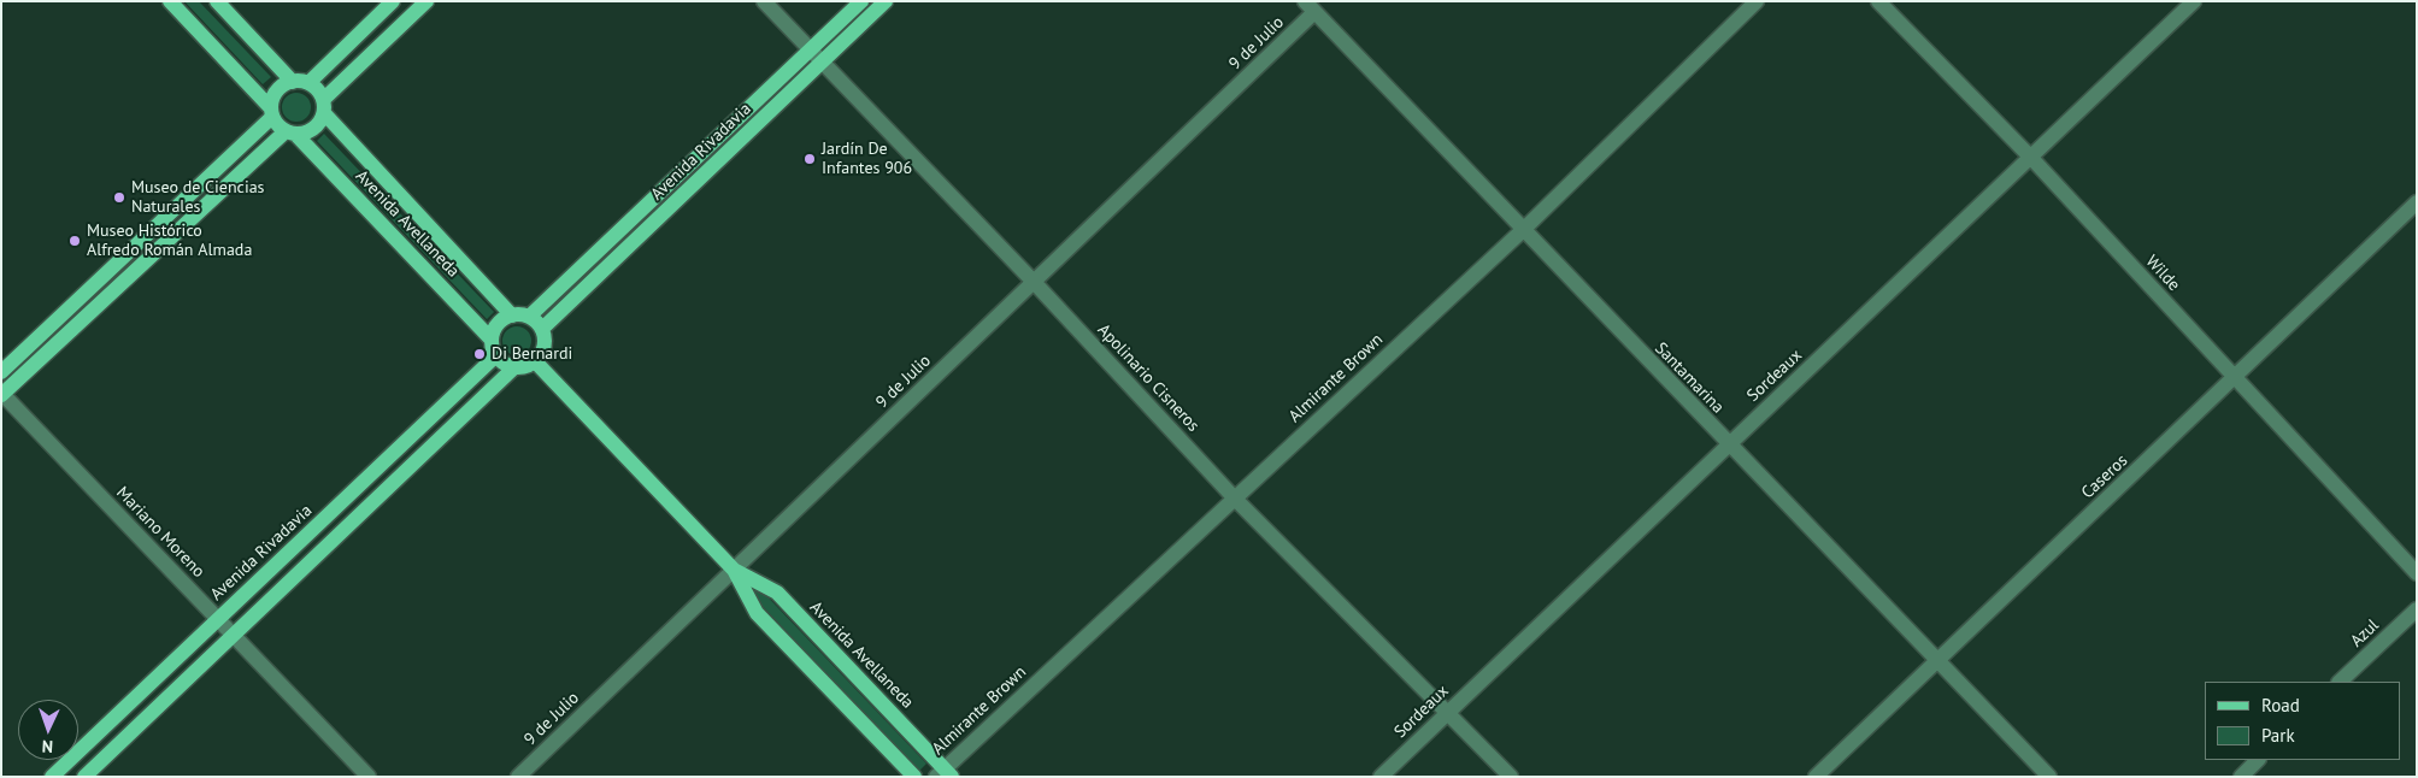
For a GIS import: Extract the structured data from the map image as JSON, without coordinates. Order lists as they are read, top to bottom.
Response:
{
  "streets": {
    "main road": ["Avenida Rivadavia", "Avenida Avellaneda"],
    "street": [
      "9 de Julio",
      "Wilde",
      "Sordeaux",
      "Apolinario Cisneros",
      "Almirante Brown",
      "Santamarina",
      "Caseros",
      "Mariano Moreno",
      "Azul"
    ]
  },
  "crossings": [
    ["9 de Julio", "Avenida Avellaneda"],
    ["9 de Julio", "Apolinario Cisneros"],
    ["9 de Julio", "Santamarina"],
    ["Avenida Rivadavia", "Avenida Avellaneda"],
    ["Avenida Rivadavia", "Apolinario Cisneros"],
    ["Avenida Rivadavia", "Mariano Moreno"],
    ["Avenida Avellaneda", "Almirante Brown"],
    ["Wilde", "Sordeaux"],
    ["Wilde", "Caseros"],
    ["Sordeaux", "Apolinario Cisneros"],
    ["Sordeaux", "Santamarina"],
    ["Apolinario Cisneros", "Almirante Brown"],
    ["Almirante Brown", "Santamarina"],
    ["Santamarina", "Caseros"]
  ],
  "places": [
    "Jardín De Infantes 906",
    "Museo de Ciencias Naturales",
    "Museo Histórico Alfredo Román Almada",
    "Di Bernardi"
  ],
  "legend": ["Road", "Park"],
  "north": "bottom"
}
